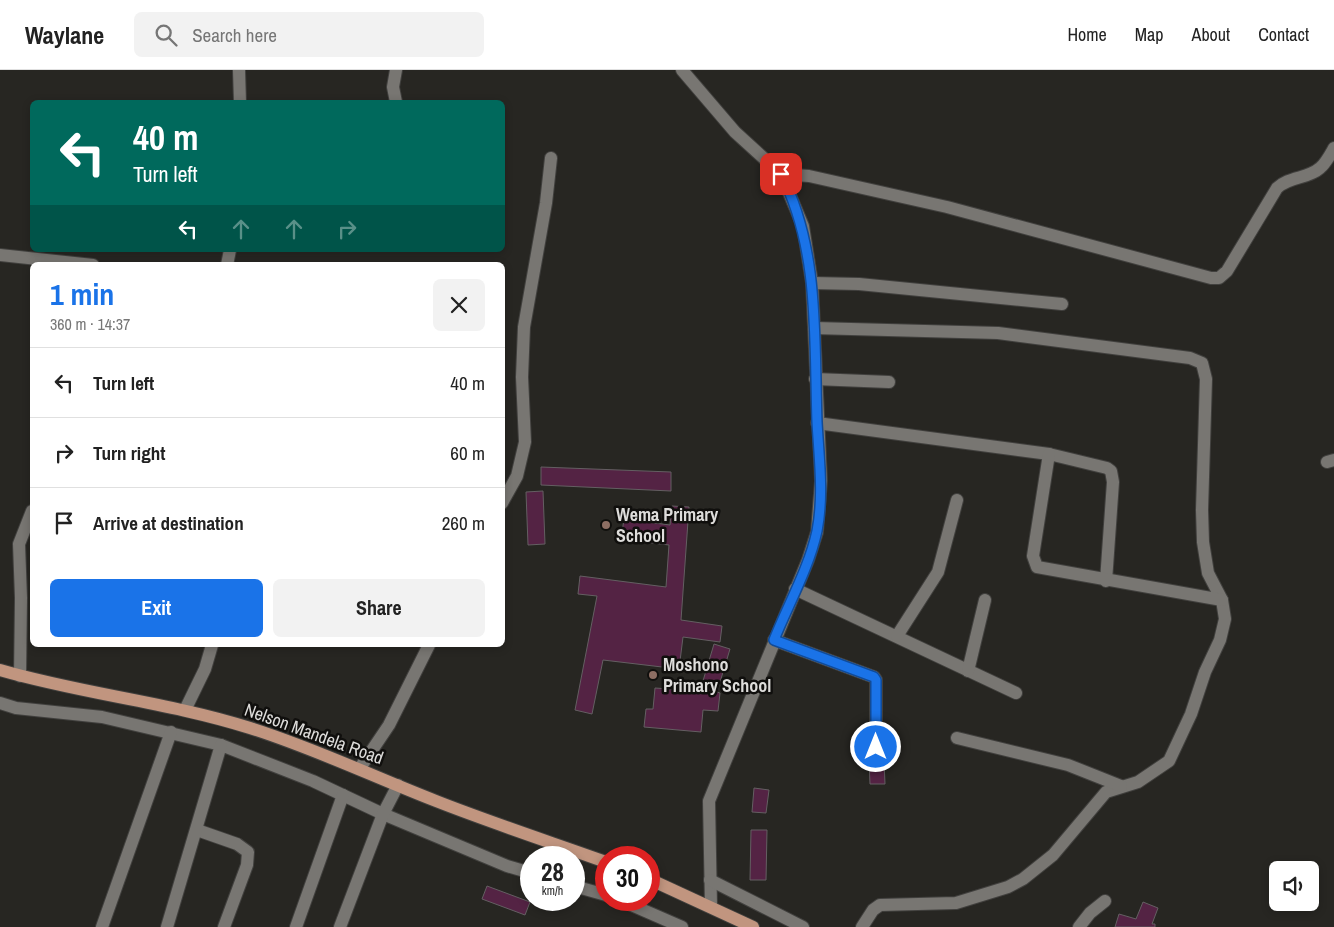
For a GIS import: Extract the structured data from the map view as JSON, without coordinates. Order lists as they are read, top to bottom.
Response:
{
  "streets": {
    "main road": ["Nelson Mandela Road"]
  },
  "places": ["Wema Primary School", "Moshono Primary School"],
  "page": {
    "header": "Waylane",
    "search": "Search here",
    "nav": [
      "Home",
      "Map",
      "About",
      "Contact"
    ],
    "turn": ["40 m", "Turn left"],
    "heading": ["1 min", "360 m · 14:37"],
    "list": [
      {
        "name": "Turn left",
        "value": "40 m"
      },
      {
        "name": "Turn right",
        "value": "60 m"
      },
      {
        "name": "Arrive at destination",
        "value": "260 m"
      }
    ],
    "buttons": ["Exit", "Share"],
    "speed": "28 km/h",
    "limit": "30"
  }
}
